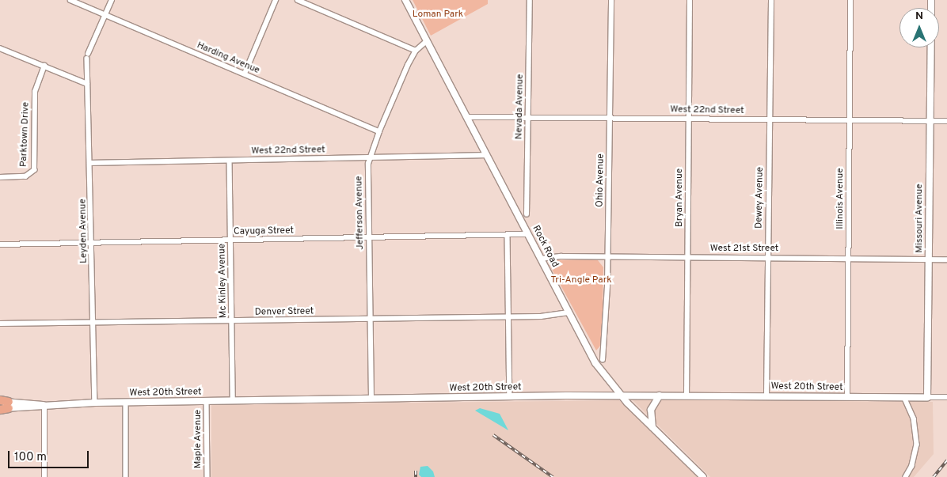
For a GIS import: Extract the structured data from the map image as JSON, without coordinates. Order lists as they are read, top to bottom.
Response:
{
  "streets": {
    "street": [
      "Harding Avenue",
      "Nevada Avenue",
      "West 22nd Street",
      "Parktown Drive",
      "Ohio Avenue",
      "Bryan Avenue",
      "Dewey Avenue",
      "Illinois Avenue",
      "Jefferson Avenue",
      "Missouri Avenue",
      "Leyden Avenue",
      "Cayuga Street",
      "Rock Road",
      "West 21st Street",
      "Mc Kinley Avenue",
      "Denver Street",
      "West 20th Street",
      "Maple Avenue"
    ]
  },
  "crossings": [
    ["Harding Avenue", "Jefferson Avenue"],
    ["Harding Avenue", "Leyden Avenue"],
    ["Nevada Avenue", "West 22nd Street"],
    ["West 22nd Street", "Ohio Avenue"],
    ["West 22nd Street", "Bryan Avenue"],
    ["West 22nd Street", "Dewey Avenue"],
    ["West 22nd Street", "Illinois Avenue"],
    ["West 22nd Street", "Jefferson Avenue"],
    ["West 22nd Street", "Missouri Avenue"],
    ["West 22nd Street", "Leyden Avenue"],
    ["West 22nd Street", "Rock Road"],
    ["West 22nd Street", "Mc Kinley Avenue"],
    ["Ohio Avenue", "West 21st Street"],
    ["Bryan Avenue", "West 21st Street"],
    ["Bryan Avenue", "West 20th Street"],
    ["Dewey Avenue", "West 21st Street"],
    ["Dewey Avenue", "West 20th Street"],
    ["Illinois Avenue", "West 21st Street"],
    ["Illinois Avenue", "West 20th Street"],
    ["Jefferson Avenue", "Cayuga Street"],
    ["Jefferson Avenue", "Rock Road"],
    ["Jefferson Avenue", "Denver Street"],
    ["Jefferson Avenue", "West 20th Street"],
    ["Missouri Avenue", "West 21st Street"],
    ["Missouri Avenue", "West 20th Street"],
    ["Leyden Avenue", "Cayuga Street"],
    ["Leyden Avenue", "Denver Street"],
    ["Leyden Avenue", "West 20th Street"],
    ["Cayuga Street", "Rock Road"],
    ["Cayuga Street", "Mc Kinley Avenue"],
    ["Rock Road", "West 21st Street"],
    ["Rock Road", "Denver Street"],
    ["Rock Road", "West 20th Street"],
    ["Mc Kinley Avenue", "Denver Street"],
    ["Mc Kinley Avenue", "West 20th Street"],
    ["West 20th Street", "Maple Avenue"]
  ],
  "parks": ["Loman Park", "Tri-Angle Park"],
  "scale_bar": "100 m",
  "north": "top"
}
